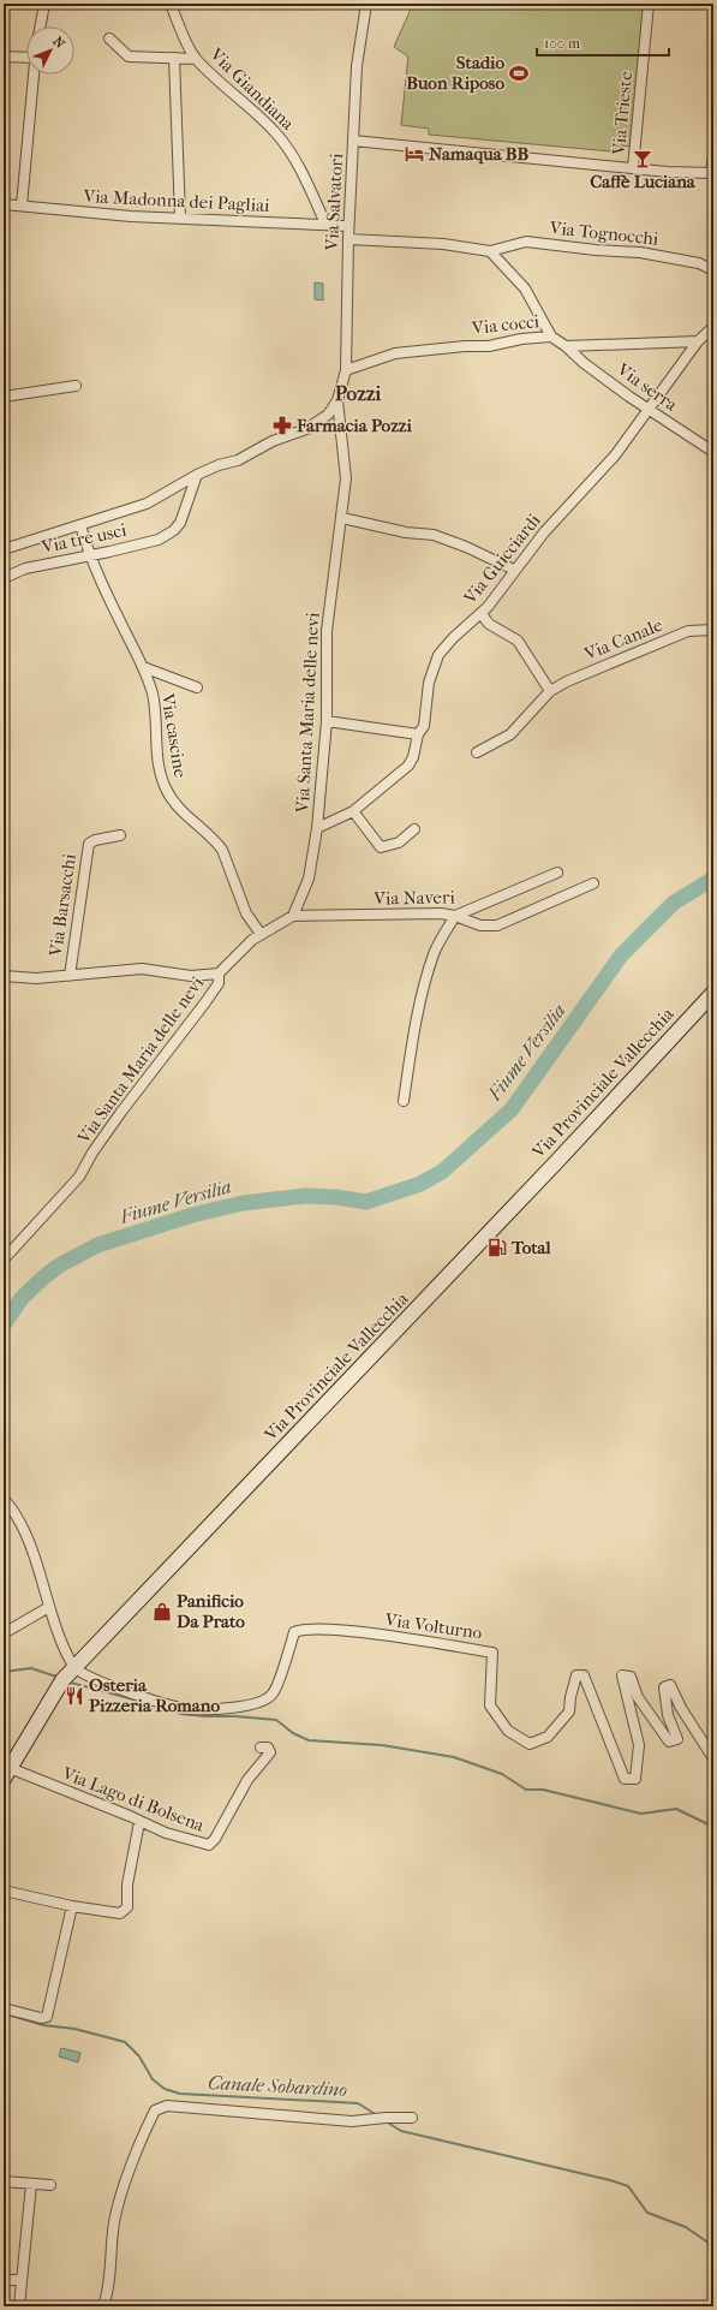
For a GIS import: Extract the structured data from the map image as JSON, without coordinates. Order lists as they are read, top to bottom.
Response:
{
  "streets": {
    "main road": ["Via Provinciale Vallecchia"],
    "street": [
      "Via Giandiana",
      "Via Trieste",
      "Via Madonna dei Pagliai",
      "Via Salvatori",
      "Via Tognocchi",
      "Via cocci",
      "Via serra",
      "Via tre usci",
      "Via Guicciardi",
      "Via Canale",
      "Via Santa Maria delle nevi",
      "Via cascine",
      "Via Naveri",
      "Via Barsacchi",
      "Via Volturno",
      "Via Lago di Bolsena"
    ]
  },
  "crossings": [
    ["Via Giandiana", "Via Madonna dei Pagliai"],
    ["Via Madonna dei Pagliai", "Via Salvatori"],
    ["Via Salvatori", "Via Tognocchi"],
    ["Via Salvatori", "Via cocci"],
    ["Via Salvatori", "Via Santa Maria delle nevi"],
    ["Via cocci", "Via serra"],
    ["Via serra", "Via Guicciardi"],
    ["Via tre usci", "Via cascine"],
    ["Via Guicciardi", "Via Santa Maria delle nevi"],
    ["Via Santa Maria delle nevi", "Via cascine"],
    ["Via Santa Maria delle nevi", "Via Naveri"],
    ["Via Santa Maria delle nevi", "Via Barsacchi"],
    ["Via Provinciale Vallecchia", "Via Volturno"],
    ["Via Provinciale Vallecchia", "Via Lago di Bolsena"]
  ],
  "districts": ["Pozzi"],
  "water": ["Fiume Versilia", "Canale Sobardino"],
  "places": {
    "sports": ["Stadio Buon Riposo"],
    "hotel": ["Namaqua BB"],
    "bar": ["Caffè Luciana"],
    "pharmacy": ["Farmacia Pozzi"],
    "fuel station": ["Total"],
    "shop": ["Panificio Da Prato"],
    "restaurant": ["Osteria Pizzeria Romano"]
  },
  "scale_bar": "100 m",
  "north": "top right"
}
